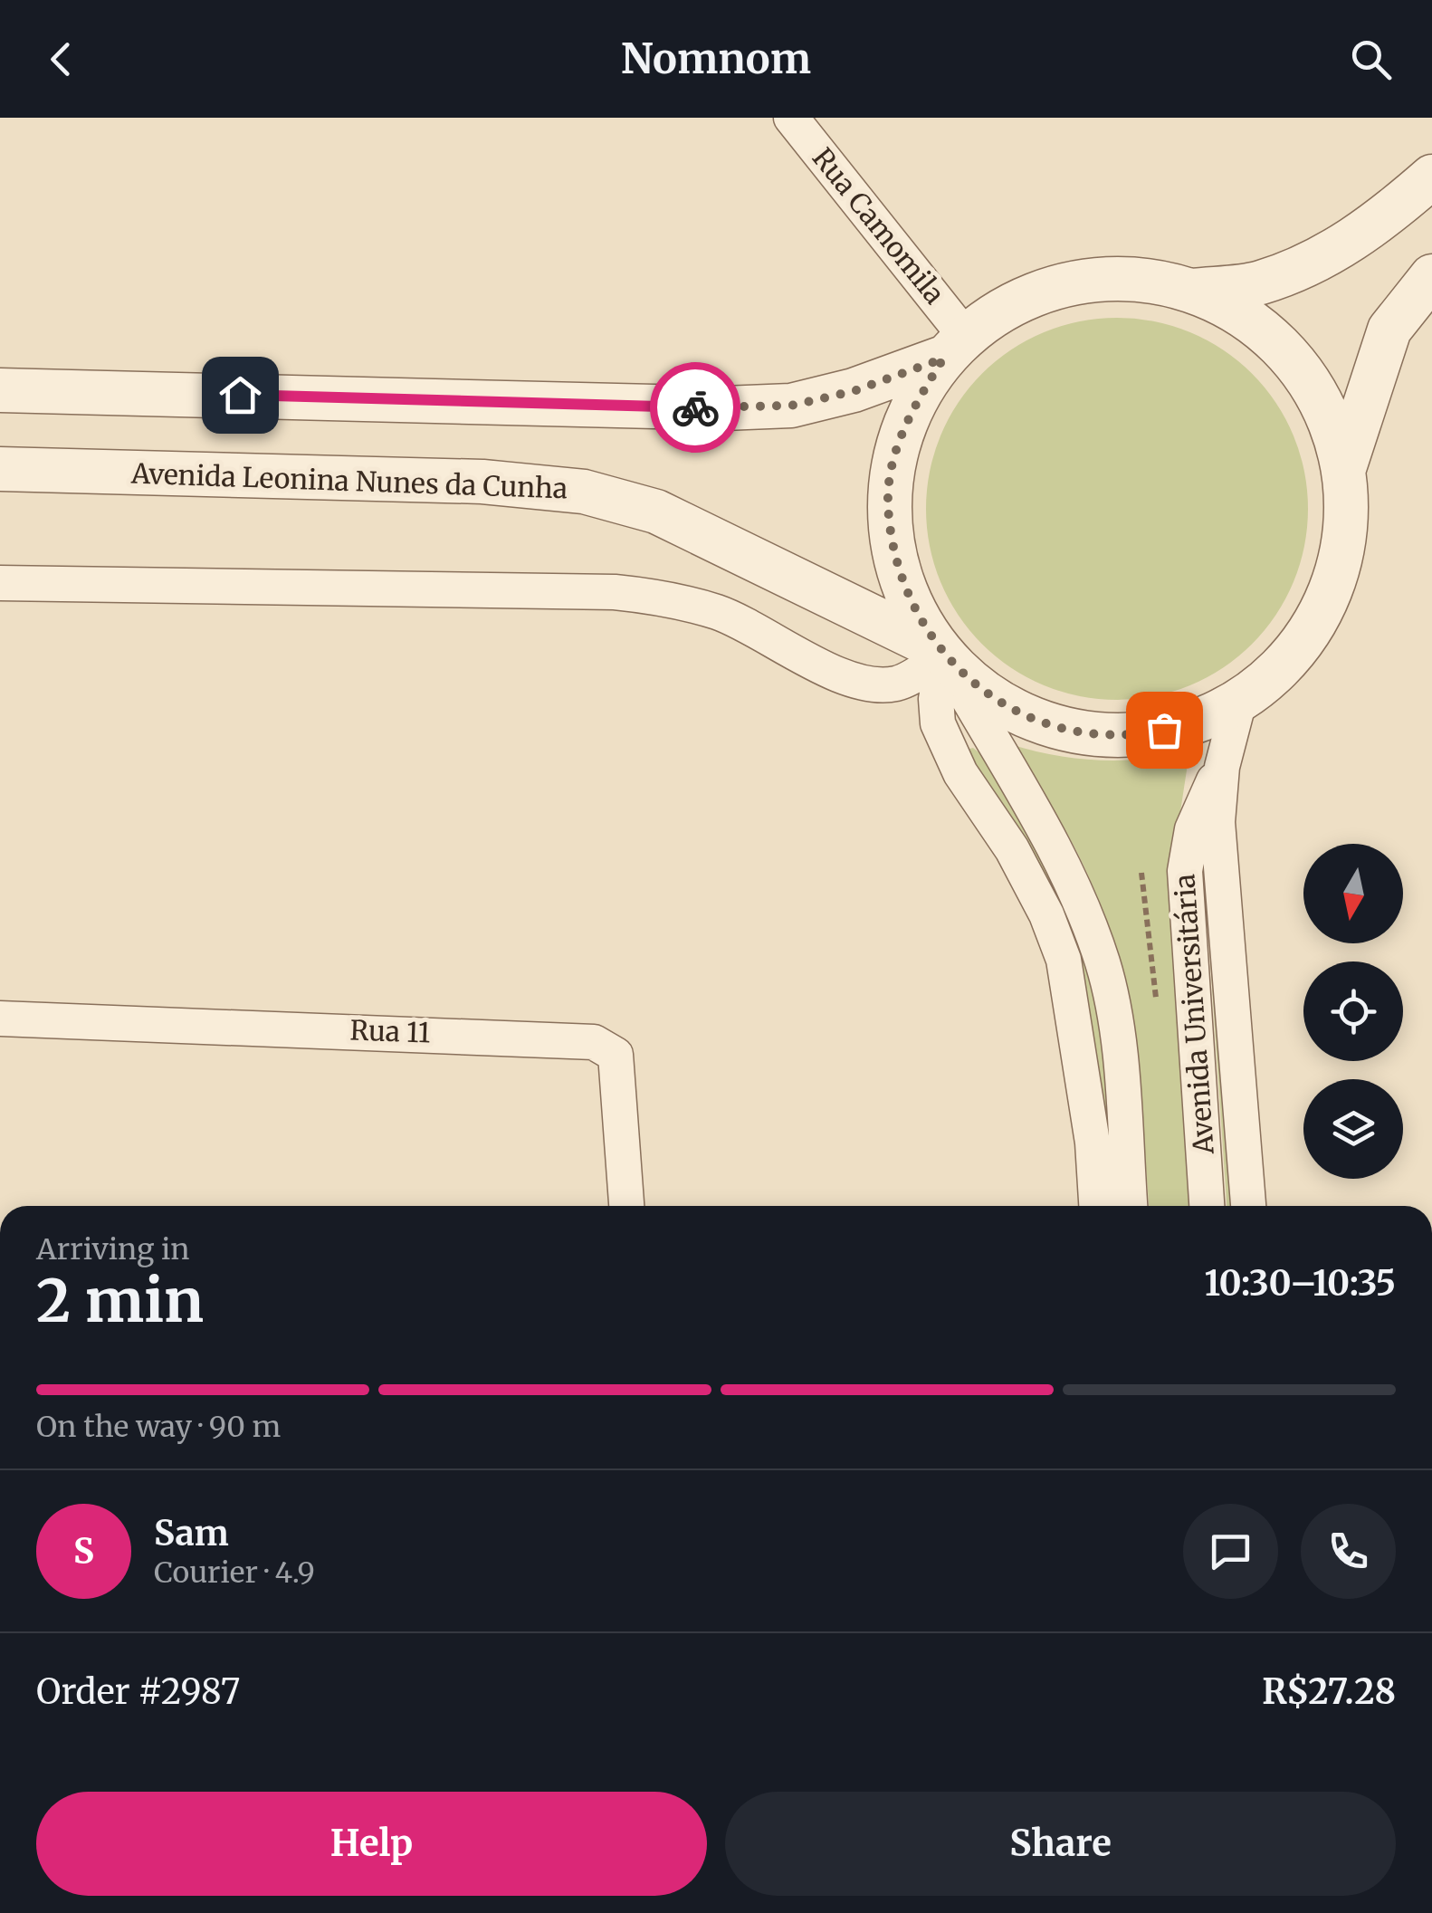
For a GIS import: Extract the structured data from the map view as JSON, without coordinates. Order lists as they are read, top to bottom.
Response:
{
  "streets": {
    "street": [
      "Rua Camomila",
      "Avenida Leonina Nunes da Cunha",
      "Avenida Universitária",
      "Rua 11"
    ]
  },
  "north": "bottom",
  "page": {
    "header": "Nomnom",
    "heading": ["2 min", "Arriving in", "10:30–10:35"],
    "panel": [
      "Sam",
      "Courier · 4.9",
      "Order #2987",
      "R$27.28"
    ],
    "bar": "On the way · 90 m",
    "round": "S",
    "buttons": ["Help", "Share"]
  }
}
